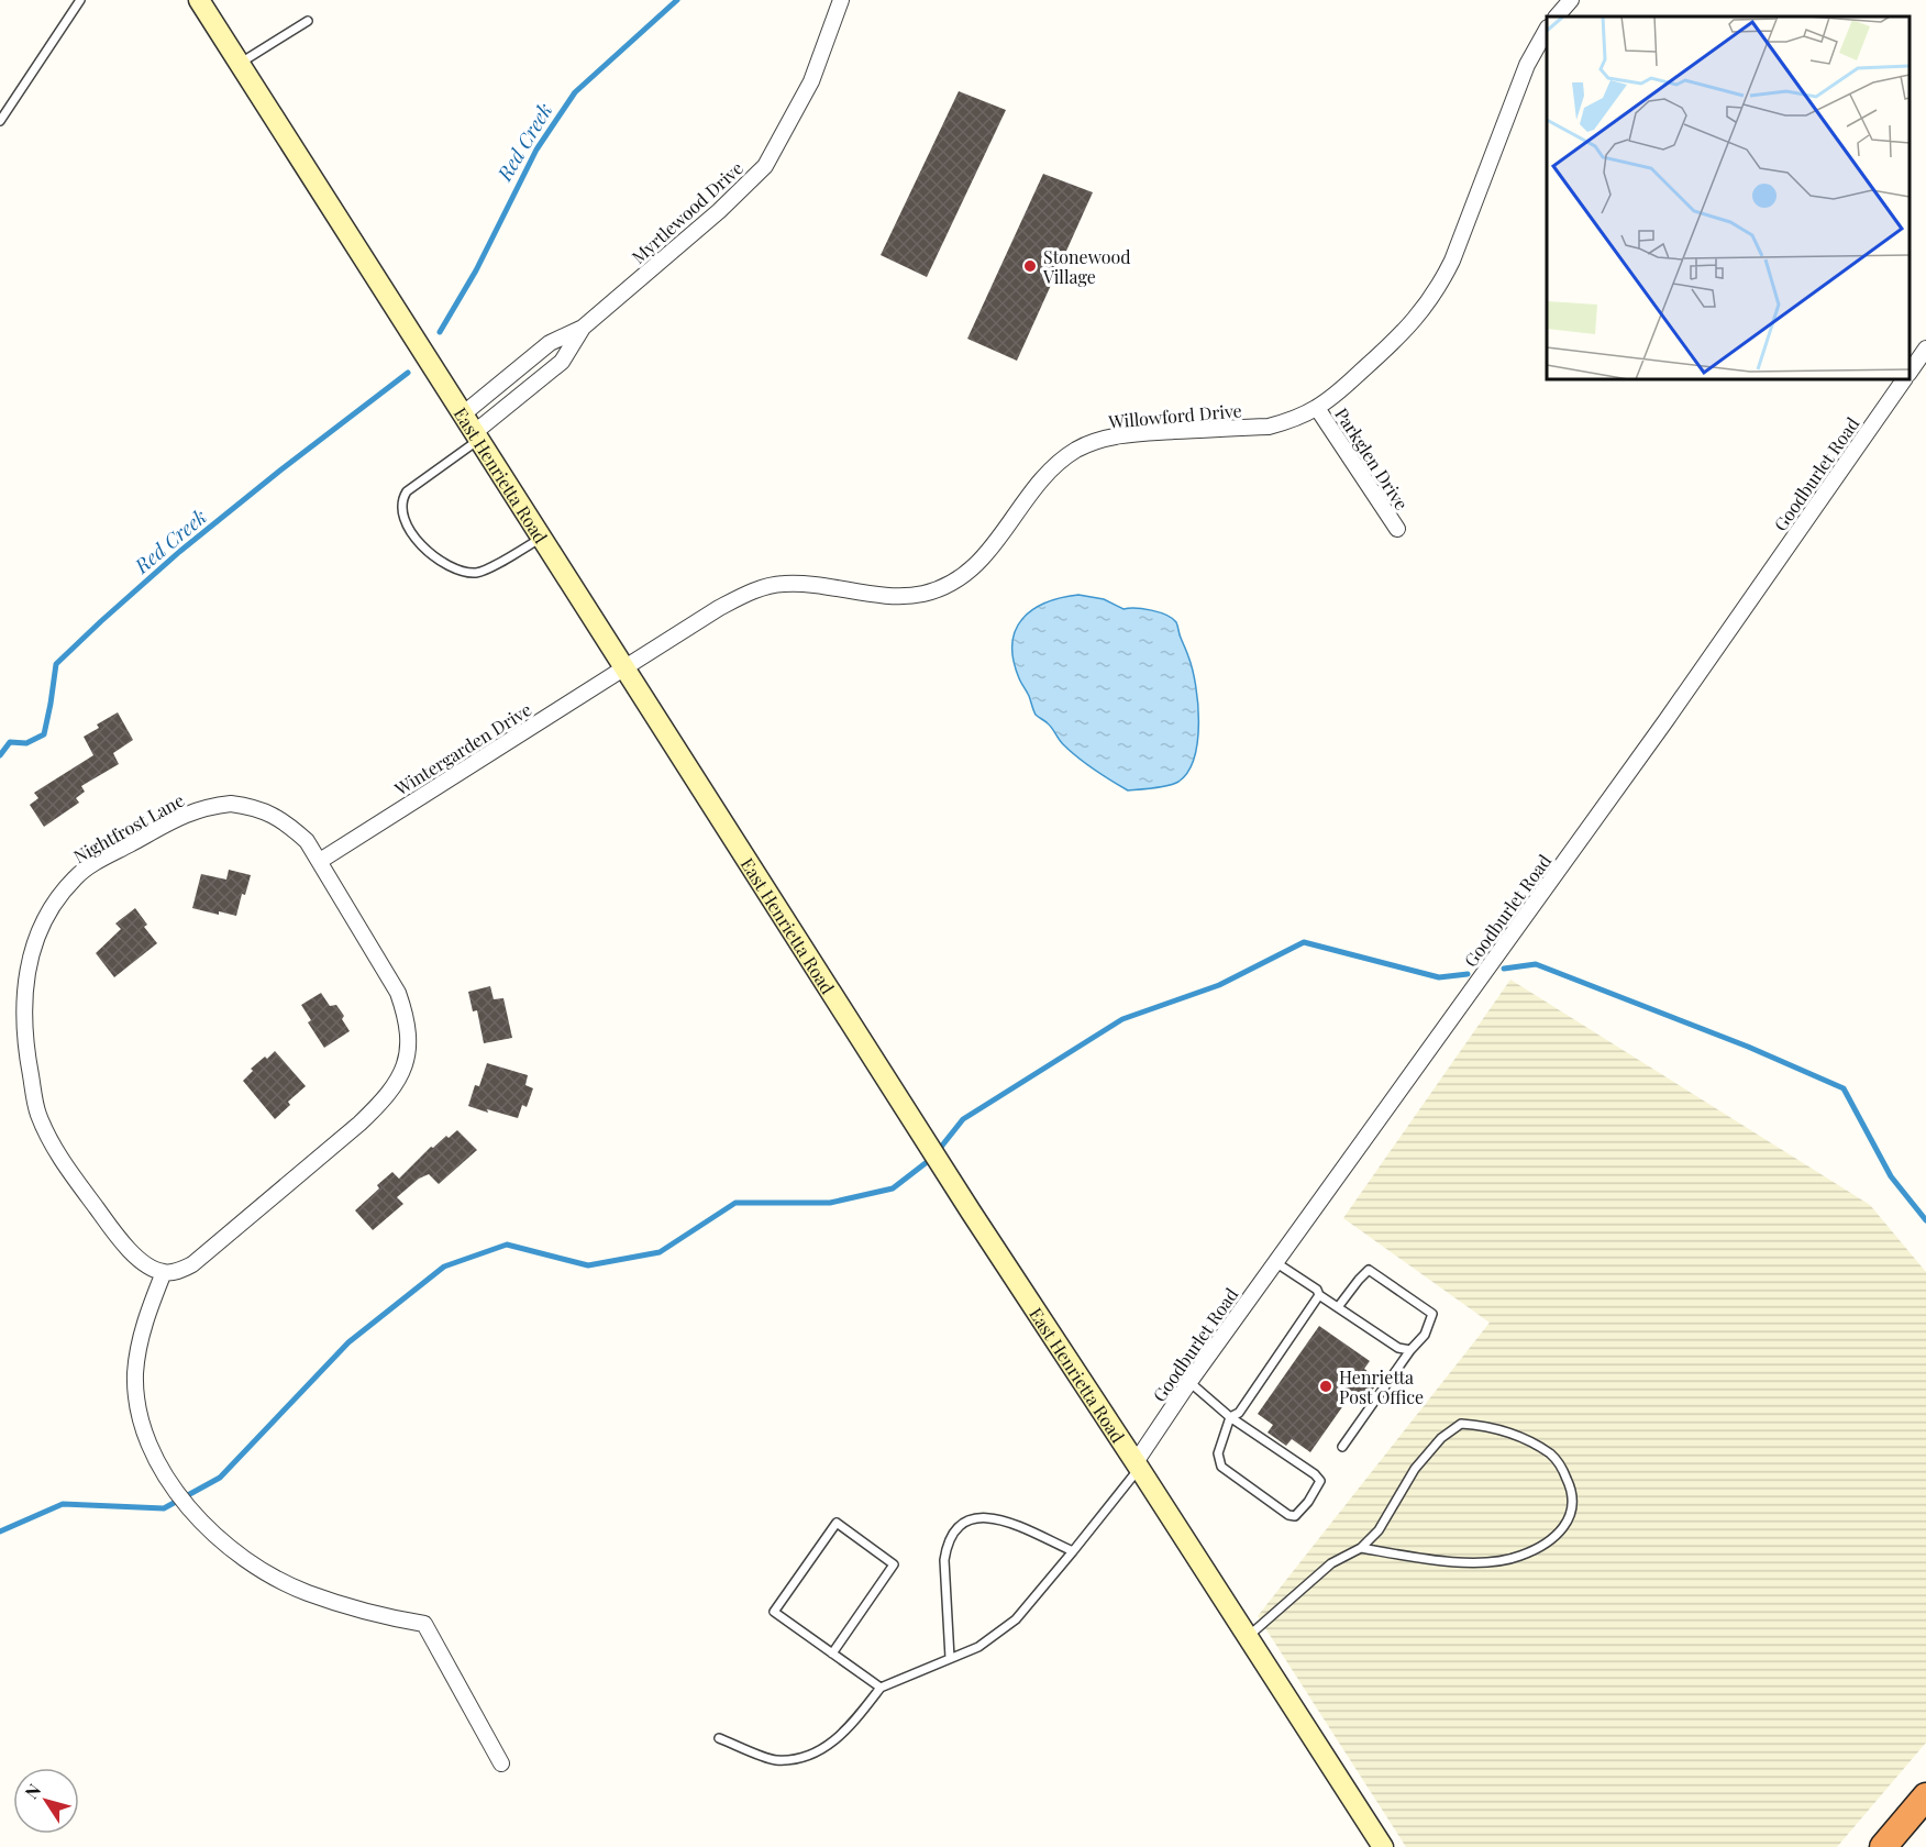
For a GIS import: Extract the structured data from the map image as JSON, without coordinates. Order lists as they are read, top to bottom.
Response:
{
  "streets": {
    "main road": ["East Henrietta Road"],
    "street": [
      "Myrtlewood Drive",
      "Willowford Drive",
      "Parkglen Drive",
      "Goodburlet Road",
      "Wintergarden Drive",
      "Nightfrost Lane"
    ]
  },
  "crossings": [
    ["Myrtlewood Drive", "East Henrietta Road"],
    ["Willowford Drive", "Parkglen Drive"],
    ["Willowford Drive", "East Henrietta Road"],
    ["Willowford Drive", "Wintergarden Drive"],
    ["East Henrietta Road", "Goodburlet Road"],
    ["East Henrietta Road", "Wintergarden Drive"],
    ["Wintergarden Drive", "Nightfrost Lane"]
  ],
  "water": ["Red Creek"],
  "places": ["Stonewood Village", "Henrietta Post Office"],
  "north": "top left"
}
